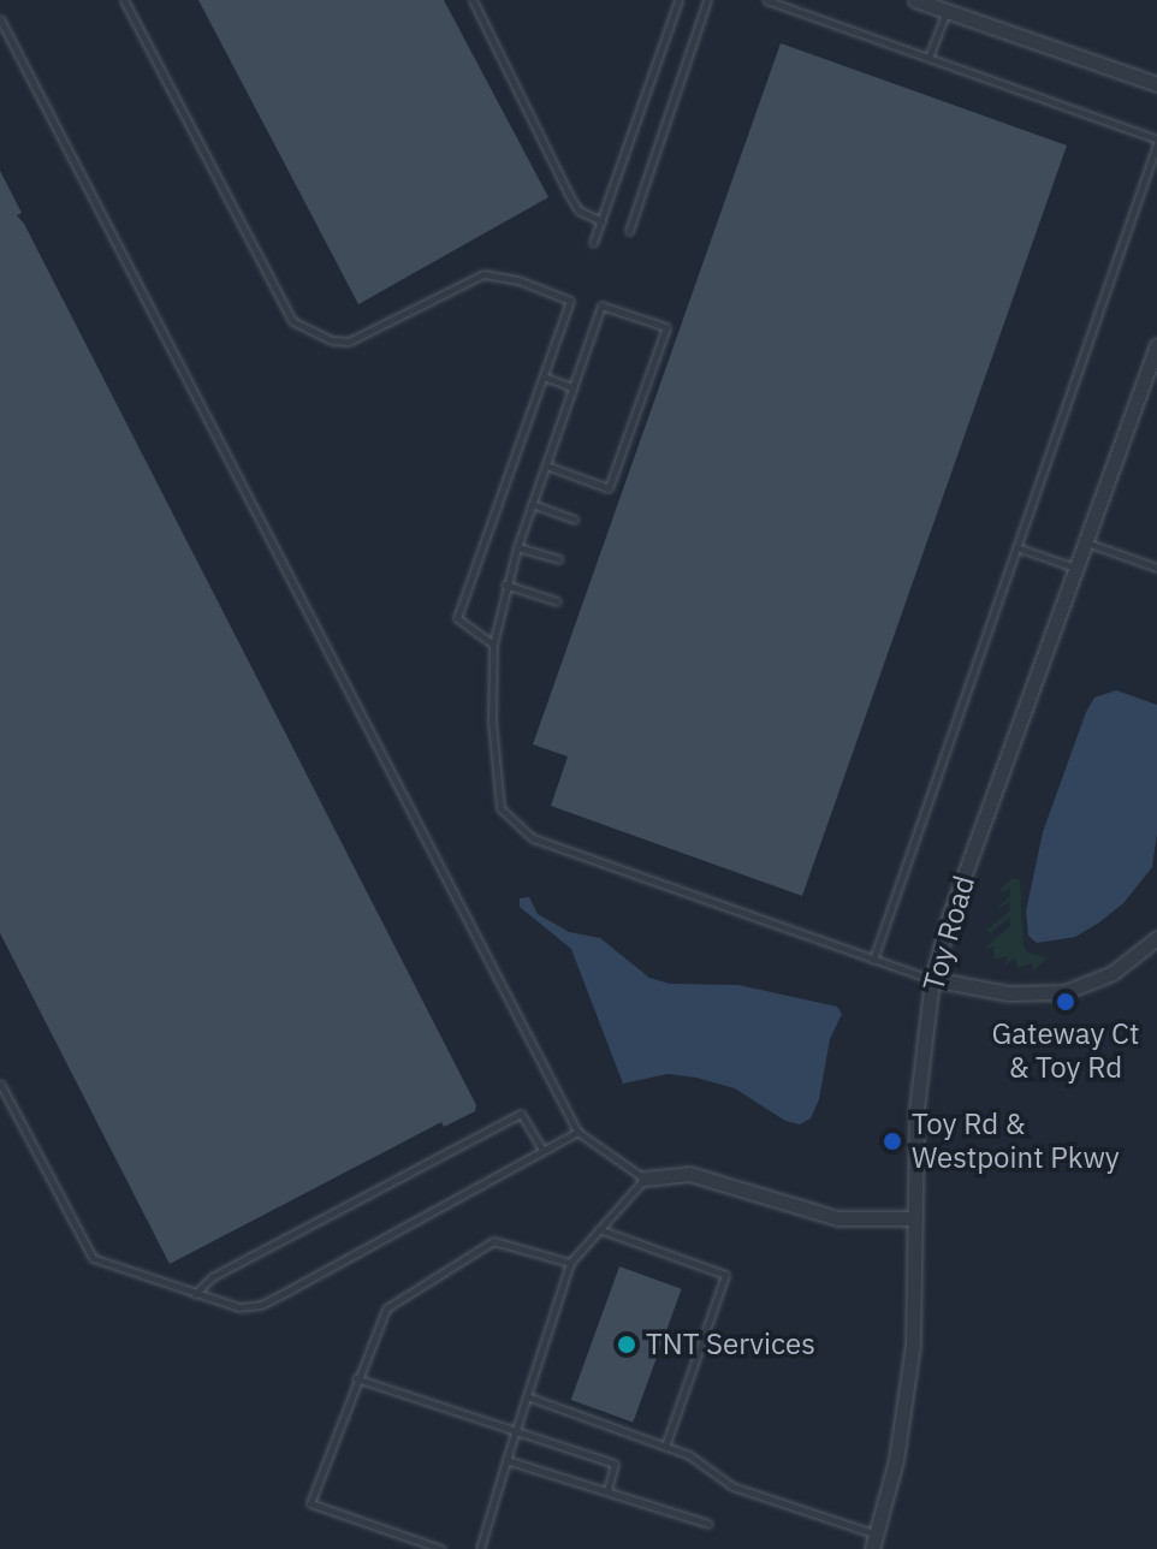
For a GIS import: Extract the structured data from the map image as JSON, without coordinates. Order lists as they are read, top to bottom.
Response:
{
  "streets": {
    "street": ["Toy Road"]
  },
  "places": ["Gateway Ct & Toy Rd", "Toy Rd & Westpoint Pkwy", "TNT Services"]
}
